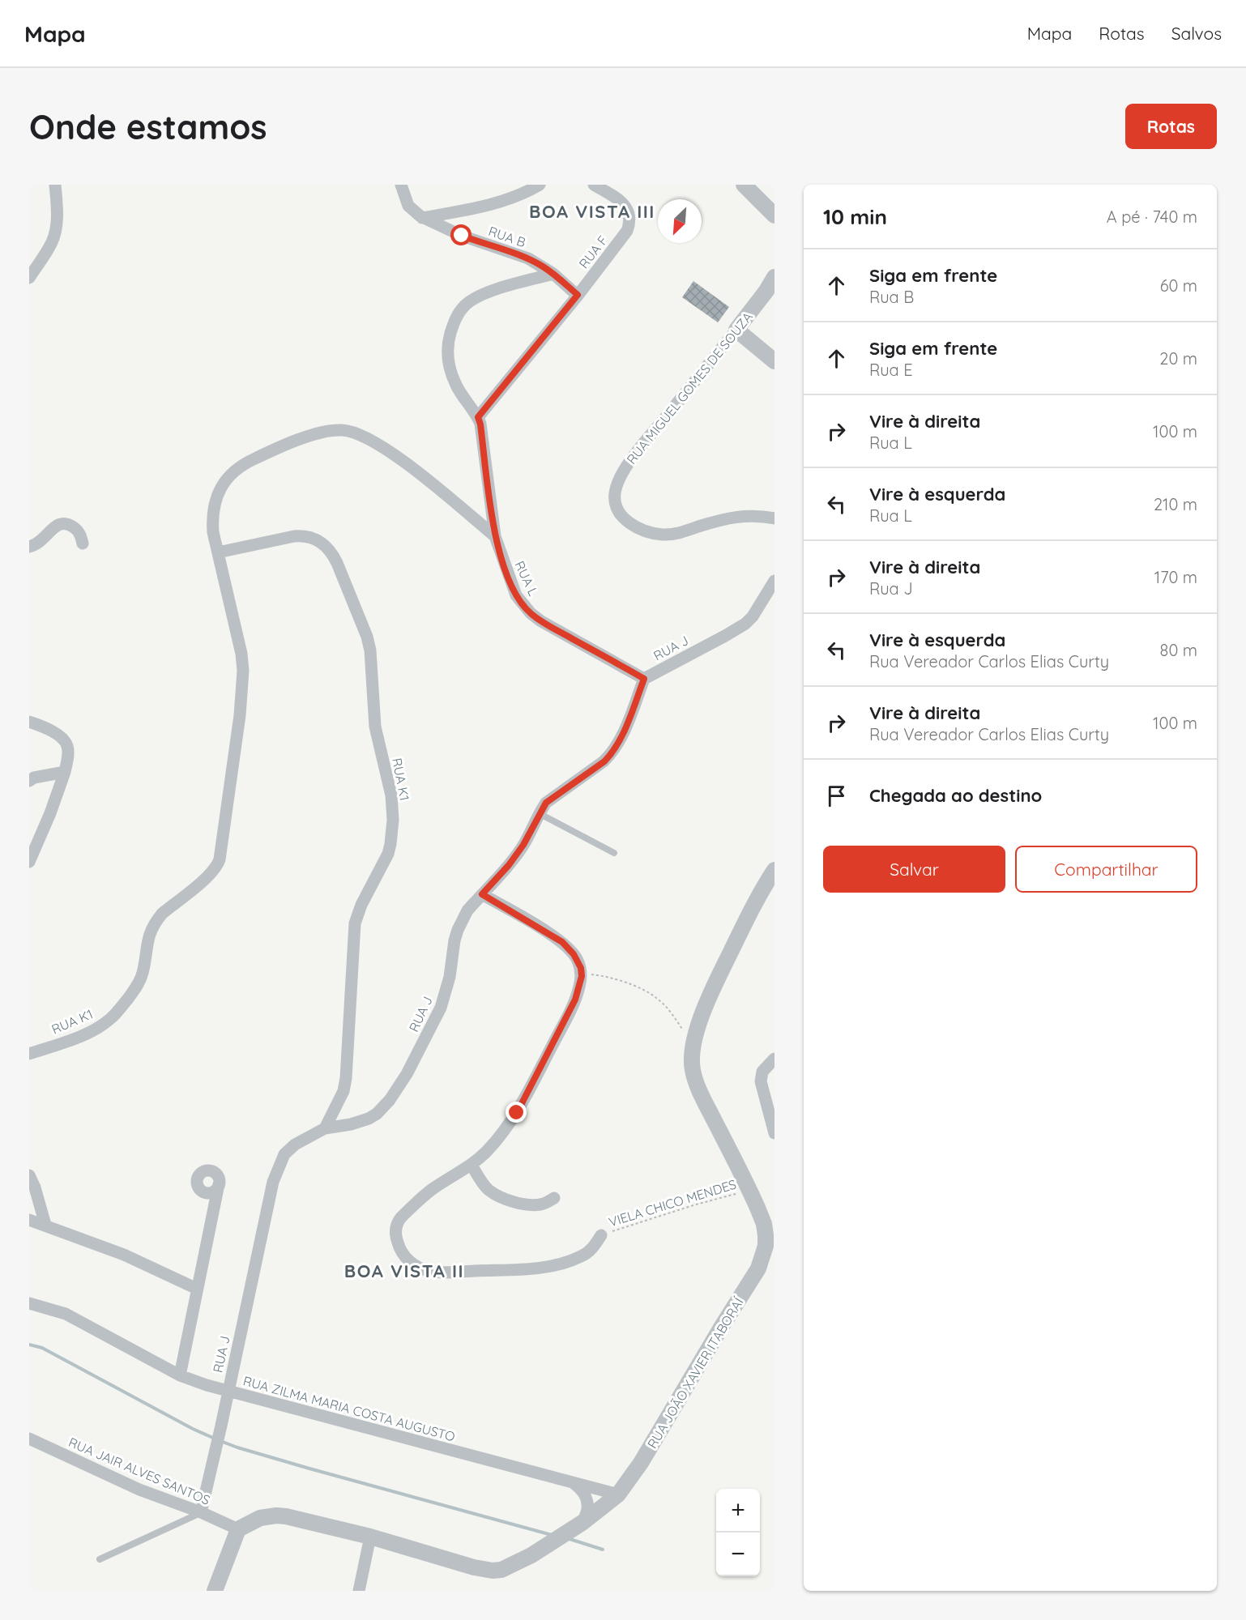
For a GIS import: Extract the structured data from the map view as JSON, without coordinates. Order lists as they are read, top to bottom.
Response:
{
  "streets": {
    "street": [
      "RUA B",
      "RUA F",
      "RUA MIGUEL GOMES DE SOUZA",
      "RUA L",
      "RUA J",
      "RUA K1",
      "RUA JOÃO XAVIER ITABORAÍ",
      "RUA ZILMA MARIA COSTA AUGUSTO",
      "RUA JAIR ALVES SANTOS"
    ],
    "path": ["VIELA CHICO MENDES"]
  },
  "crossings": [
    ["RUA B", "RUA F"],
    ["RUA L", "RUA J"],
    ["RUA L", "RUA K1"],
    ["RUA J", "RUA K1"],
    ["RUA J", "RUA ZILMA MARIA COSTA AUGUSTO"],
    ["RUA J", "RUA JAIR ALVES SANTOS"],
    ["VIELA CHICO MENDES", "RUA JOÃO XAVIER ITABORAÍ"],
    ["RUA JOÃO XAVIER ITABORAÍ", "RUA ZILMA MARIA COSTA AUGUSTO"],
    ["RUA JOÃO XAVIER ITABORAÍ", "RUA JAIR ALVES SANTOS"]
  ],
  "districts": ["BOA VISTA III", "BOA VISTA II"],
  "north": "bottom left",
  "page": {
    "header": "Mapa",
    "nav": ["Mapa", "Rotas", "Salvos"],
    "buttons": [
      "Rotas",
      ["Salvar", "Compartilhar"]
    ],
    "title": "Onde estamos",
    "heading": ["10 min", "A pé · 740 m"],
    "list": [
      ["Siga em frente", "Rua B", "60 m"],
      ["Siga em frente", "Rua E", "20 m"],
      ["Vire à direita", "Rua L", "100 m"],
      ["Vire à esquerda", "Rua L", "210 m"],
      ["Vire à direita", "Rua J", "170 m"],
      ["Vire à esquerda", "Rua Vereador Carlos Elias Curty", "80 m"],
      ["Vire à direita", "Rua Vereador Carlos Elias Curty", "100 m"],
      "Chegada ao destino"
    ],
    "map_buttons": ["+", "−"]
  }
}
